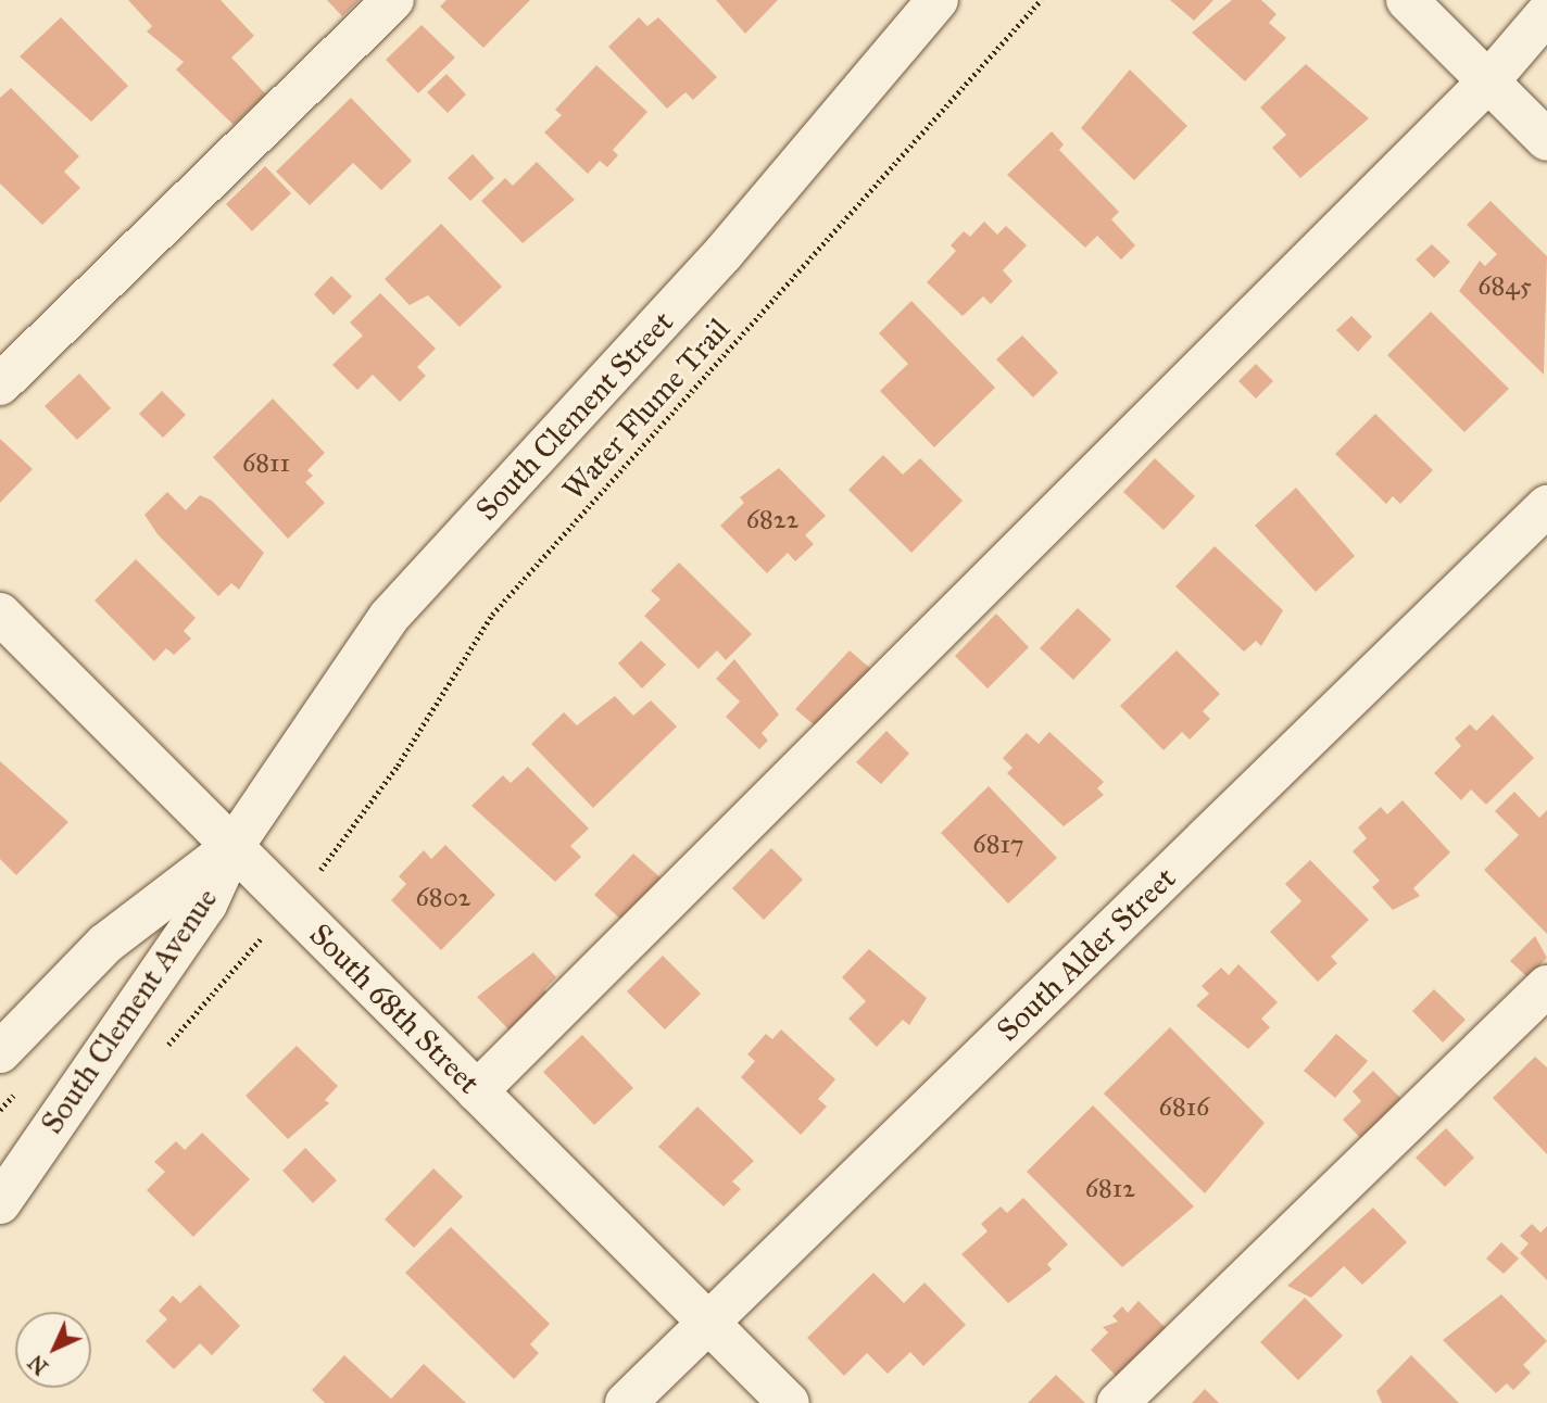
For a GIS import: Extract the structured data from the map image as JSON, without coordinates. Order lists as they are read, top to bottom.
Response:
{
  "streets": {
    "street": [
      "South Clement Street",
      "South Alder Street",
      "South 68th Street",
      "South Clement Avenue"
    ],
    "path": ["Water Flume Trail"]
  },
  "crossings": [
    ["South Clement Street", "South 68th Street"],
    ["South Clement Street", "South Clement Avenue"],
    ["South Alder Street", "South 68th Street"],
    ["South 68th Street", "South Clement Avenue"]
  ],
  "house_numbers": [
    "6845",
    "6811",
    "6822",
    "6817",
    "6802",
    "6816",
    "6812"
  ],
  "north": "bottom left"
}
